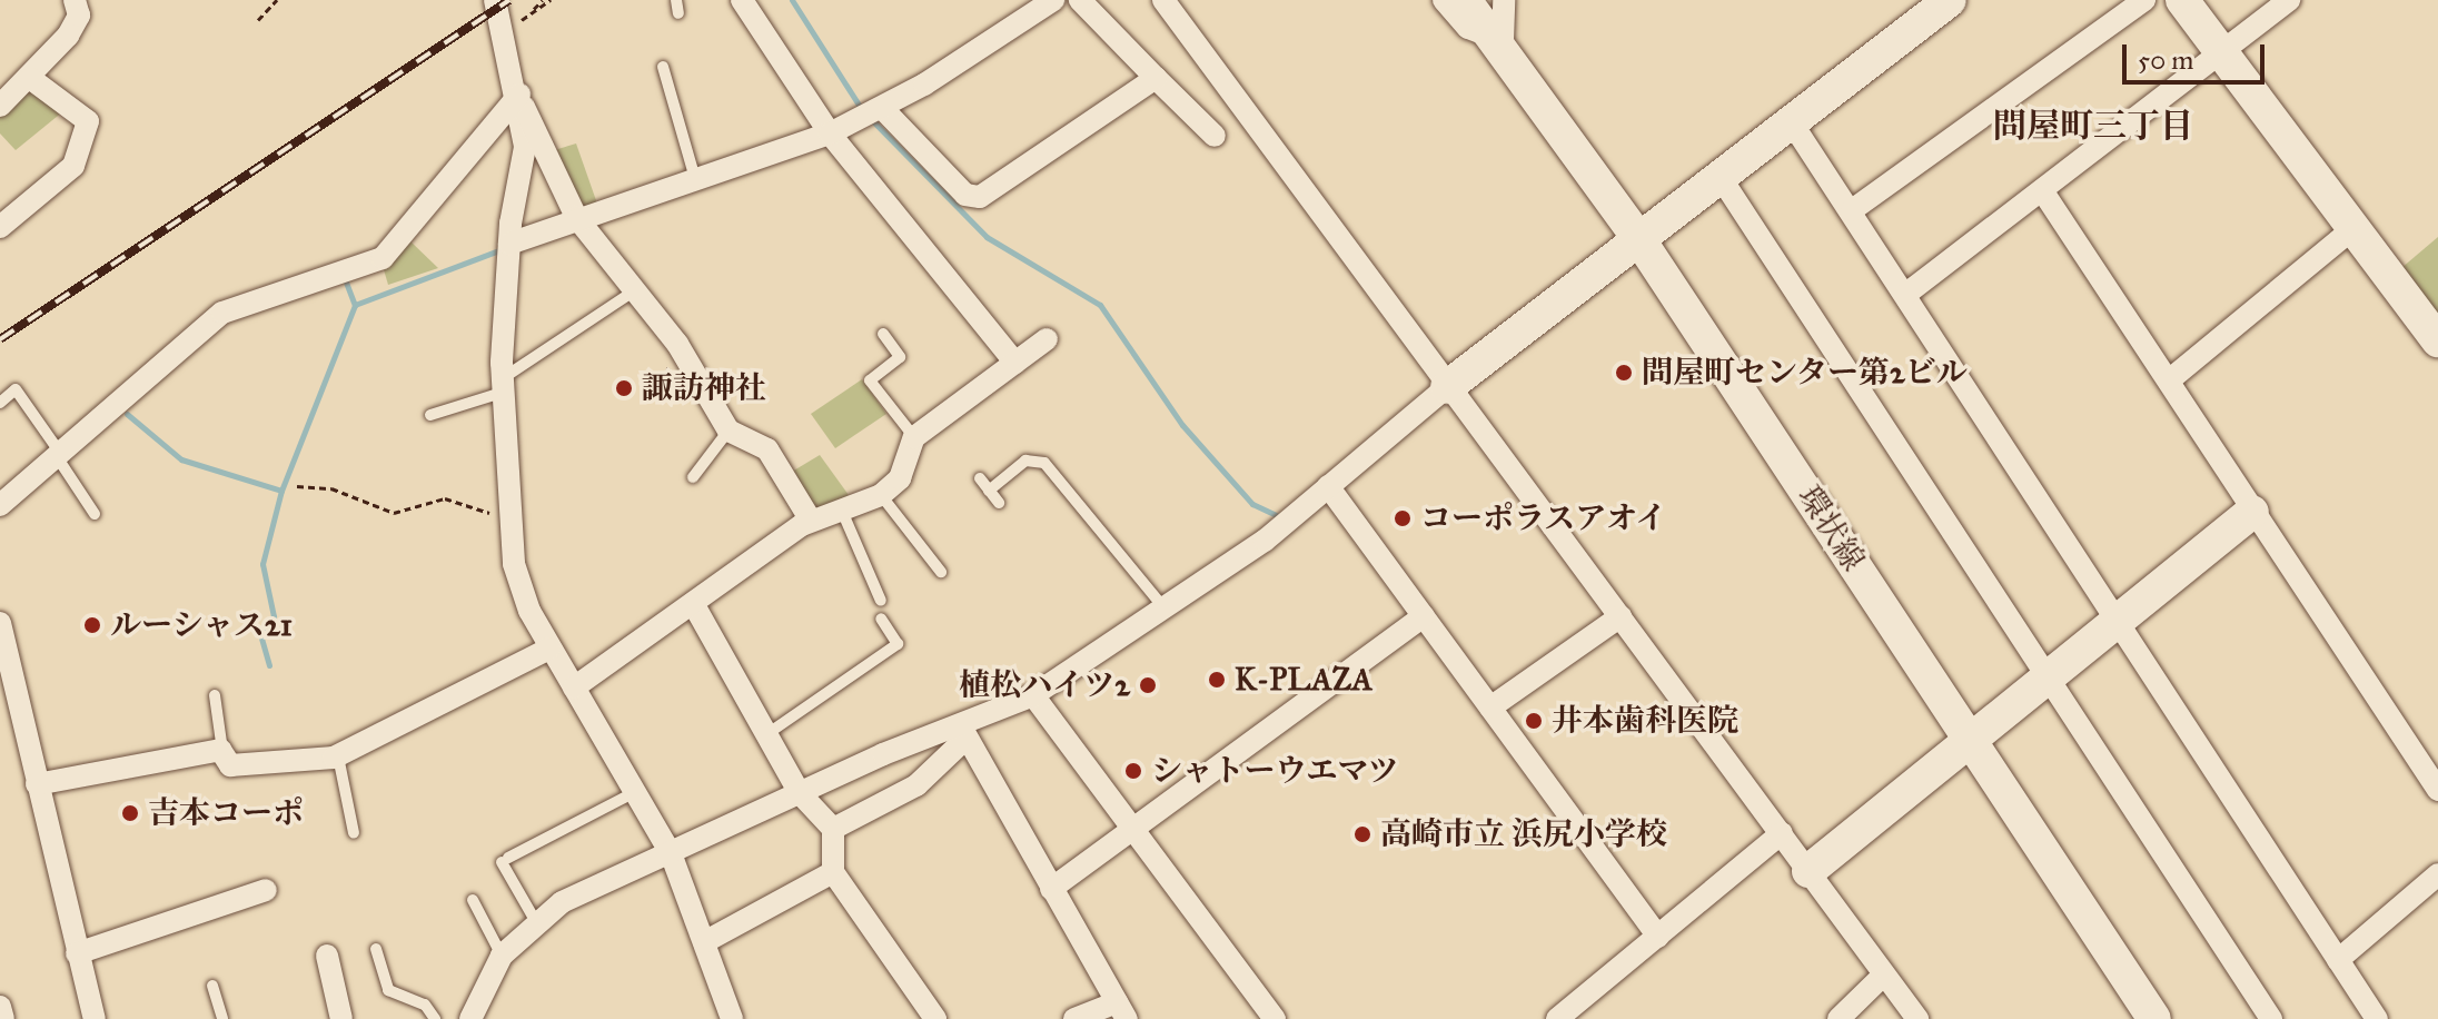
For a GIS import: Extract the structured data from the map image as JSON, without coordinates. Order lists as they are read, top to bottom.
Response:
{
  "streets": {
    "street": ["環状線"]
  },
  "districts": ["問屋町三丁目"],
  "places": [
    "問屋町センター第2ビル",
    "諏訪神社",
    "コーポラスアオイ",
    "ルーシャス21",
    "K-PLAZA",
    "植松ハイツ2",
    "井本歯科医院",
    "シャトーウエマツ",
    "吉本コーポ",
    "高崎市立 浜尻小学校"
  ],
  "scale_bar": "50 m"
}
